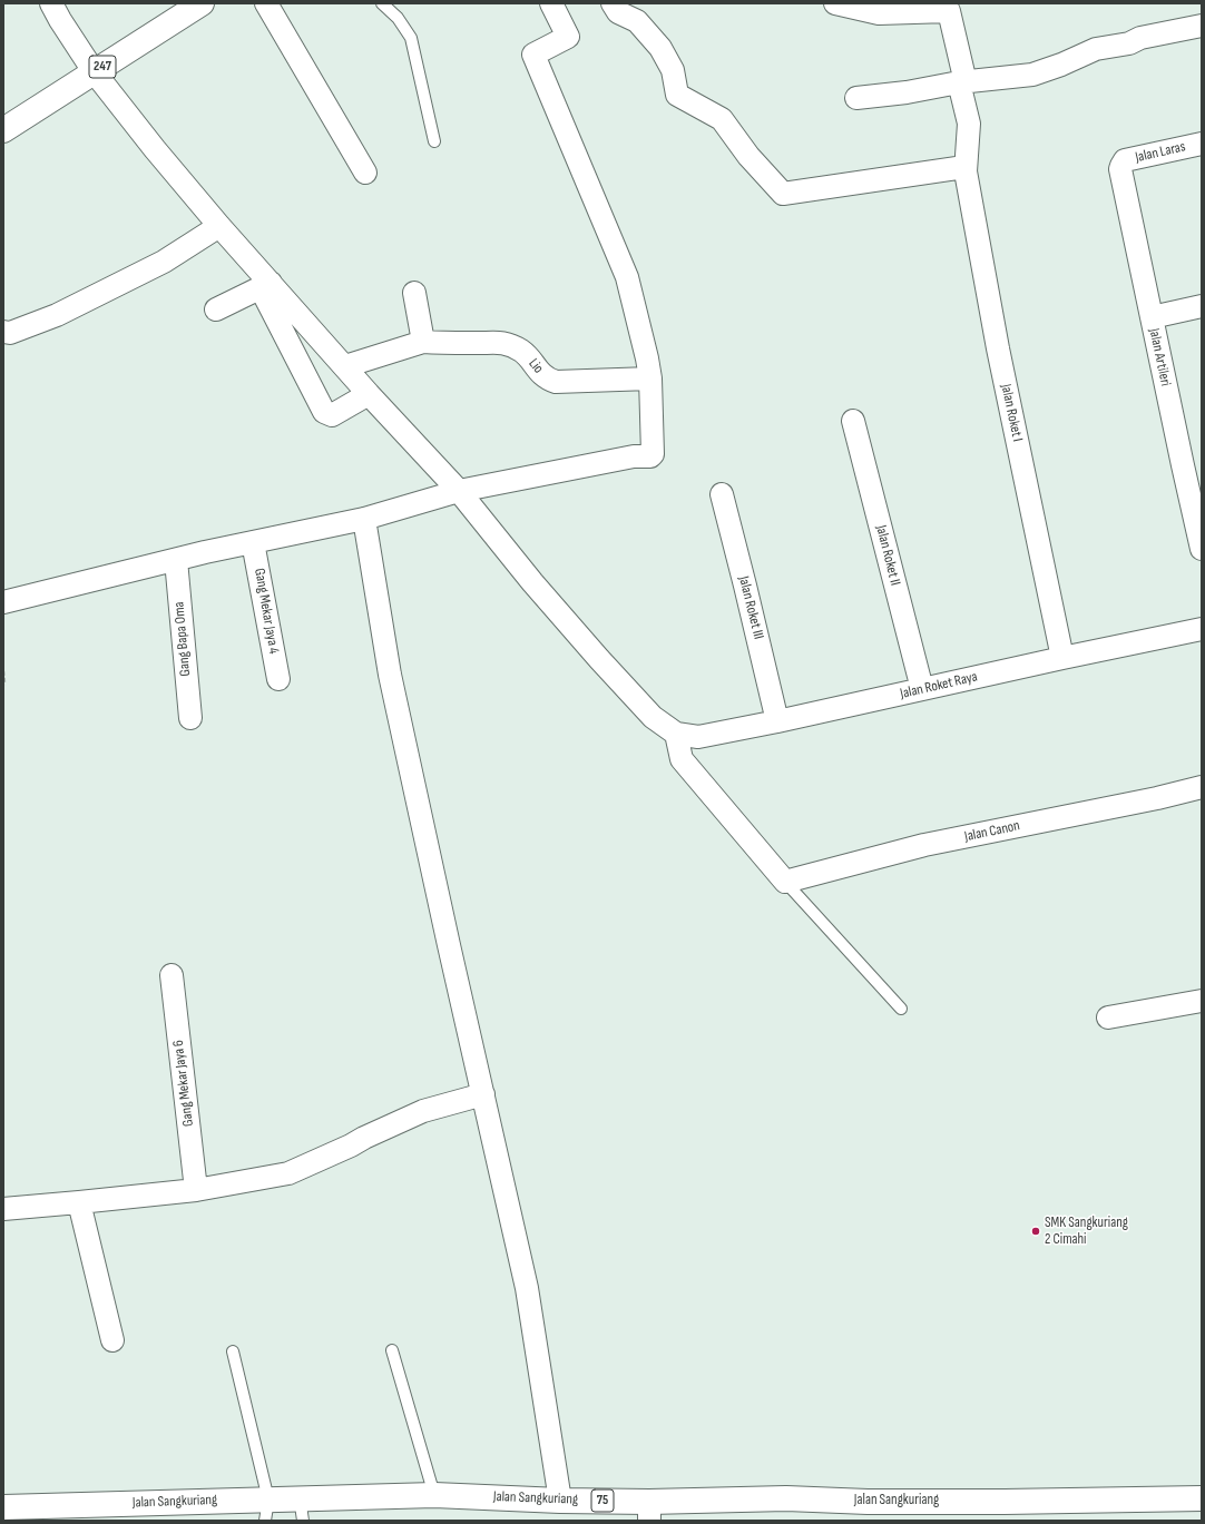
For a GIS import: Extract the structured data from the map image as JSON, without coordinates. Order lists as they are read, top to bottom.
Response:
{
  "streets": {
    "main road": ["247", "Jalan Sangkuriang", "75"],
    "street": [
      "Jalan Laras",
      "Jalan Artileri",
      "Lio",
      "Jalan Roket I",
      "Jalan Roket II",
      "Jalan Roket III",
      "Gang Mekar Jaya 4",
      "Gang Bapa Oma",
      "Jalan Roket Raya",
      "Jalan Canon",
      "Gang Mekar Jaya 6"
    ]
  },
  "crossings": [
    ["Jalan Laras", "Jalan Artileri"],
    ["Jalan Roket I", "Jalan Roket Raya"],
    ["Jalan Roket II", "Jalan Roket Raya"],
    ["Jalan Roket III", "Jalan Roket Raya"]
  ],
  "places": ["SMK Sangkuriang 2 Cimahi"]
}
